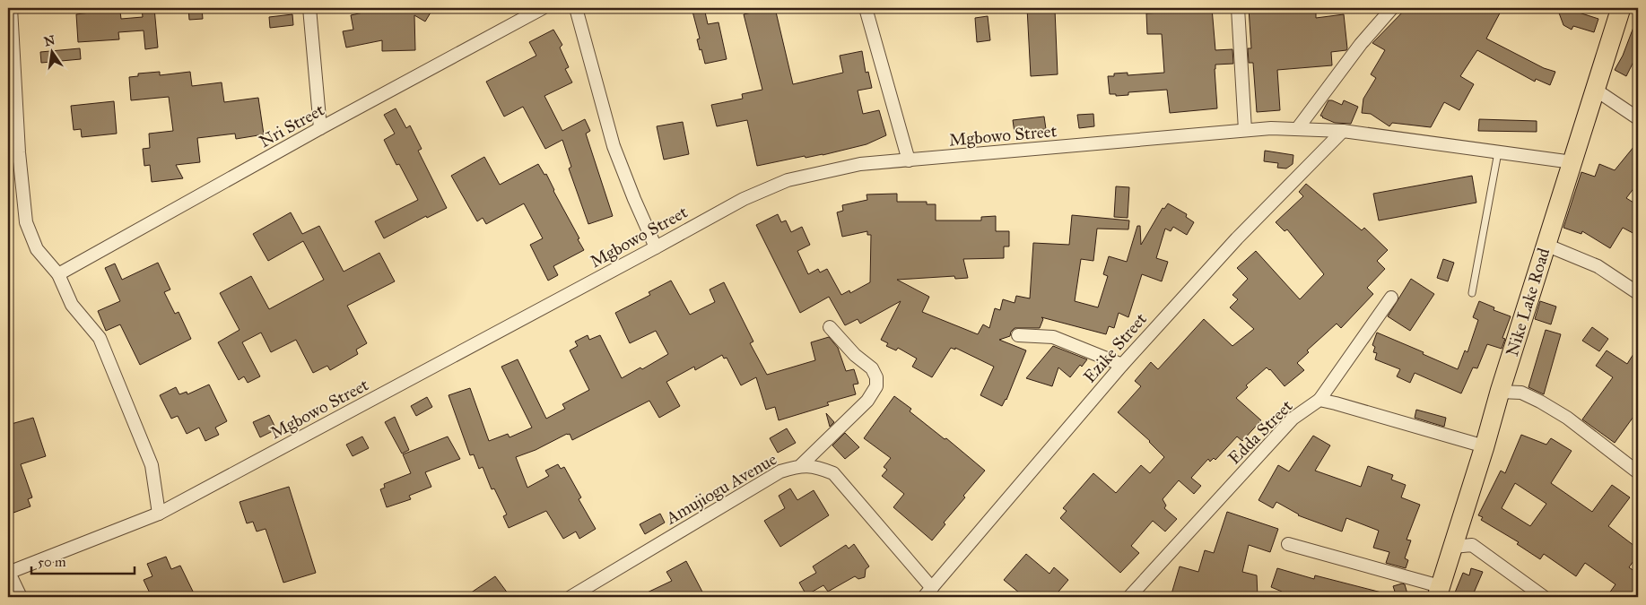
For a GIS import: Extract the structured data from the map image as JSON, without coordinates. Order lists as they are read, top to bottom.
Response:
{
  "streets": {
    "main road": ["Nike Lake Road"],
    "street": [
      "Nri Street",
      "Mgbowo Street",
      "Ezike Street",
      "Edda Street",
      "Amujiogu Avenue"
    ]
  },
  "crossings": [
    ["Mgbowo Street", "Nike Lake Road"],
    ["Mgbowo Street", "Ezike Street"],
    ["Nike Lake Road", "Edda Street"],
    ["Ezike Street", "Amujiogu Avenue"]
  ],
  "scale_bar": "50 m",
  "north": "top"
}
